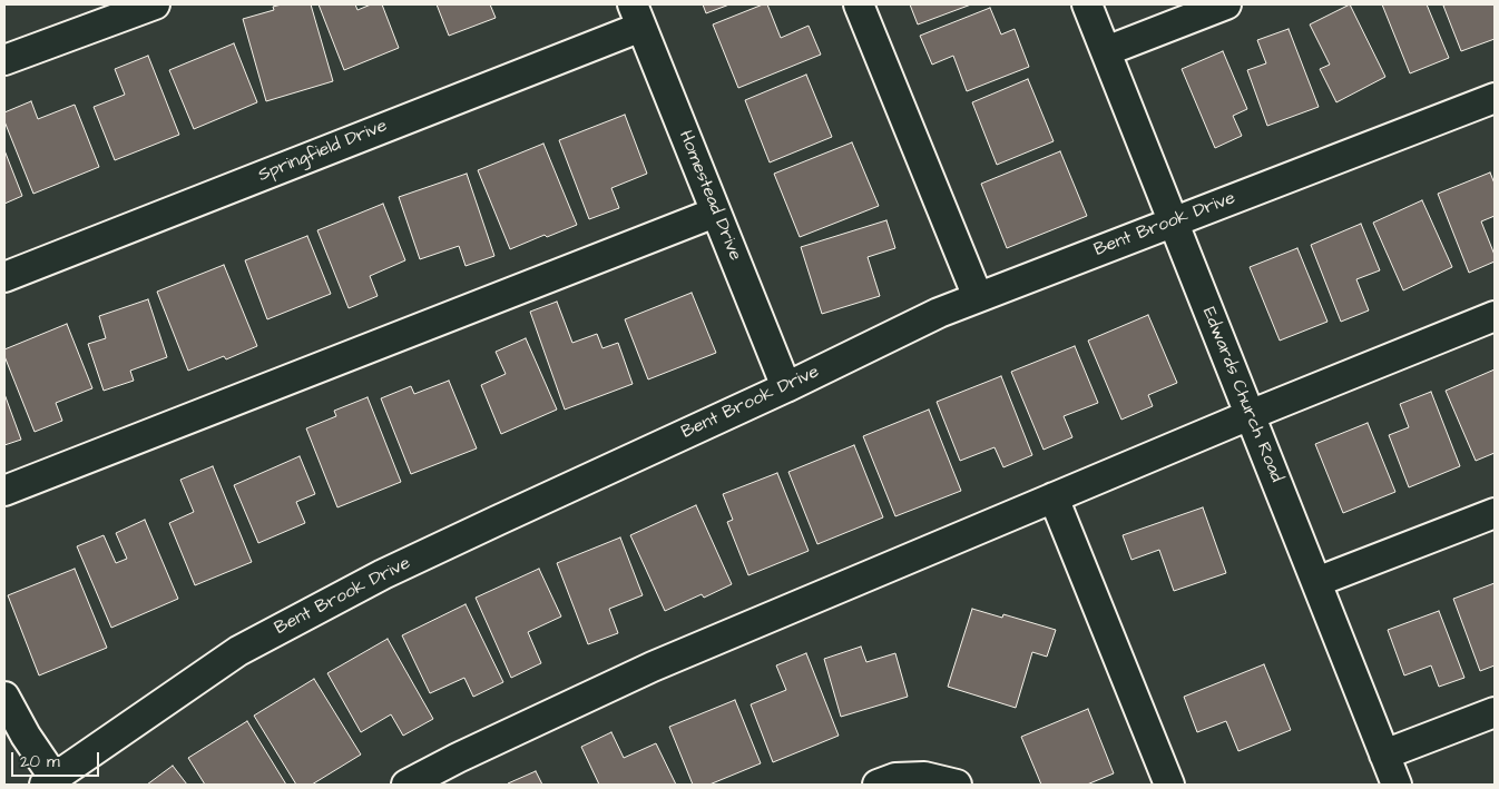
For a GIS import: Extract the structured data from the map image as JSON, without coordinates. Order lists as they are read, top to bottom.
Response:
{
  "streets": {
    "street": [
      "Springfield Drive",
      "Homestead Drive",
      "Bent Brook Drive",
      "Edwards Church Road"
    ]
  },
  "crossings": [
    ["Springfield Drive", "Homestead Drive"],
    ["Homestead Drive", "Bent Brook Drive"],
    ["Bent Brook Drive", "Edwards Church Road"]
  ],
  "scale_bar": "20 m"
}
